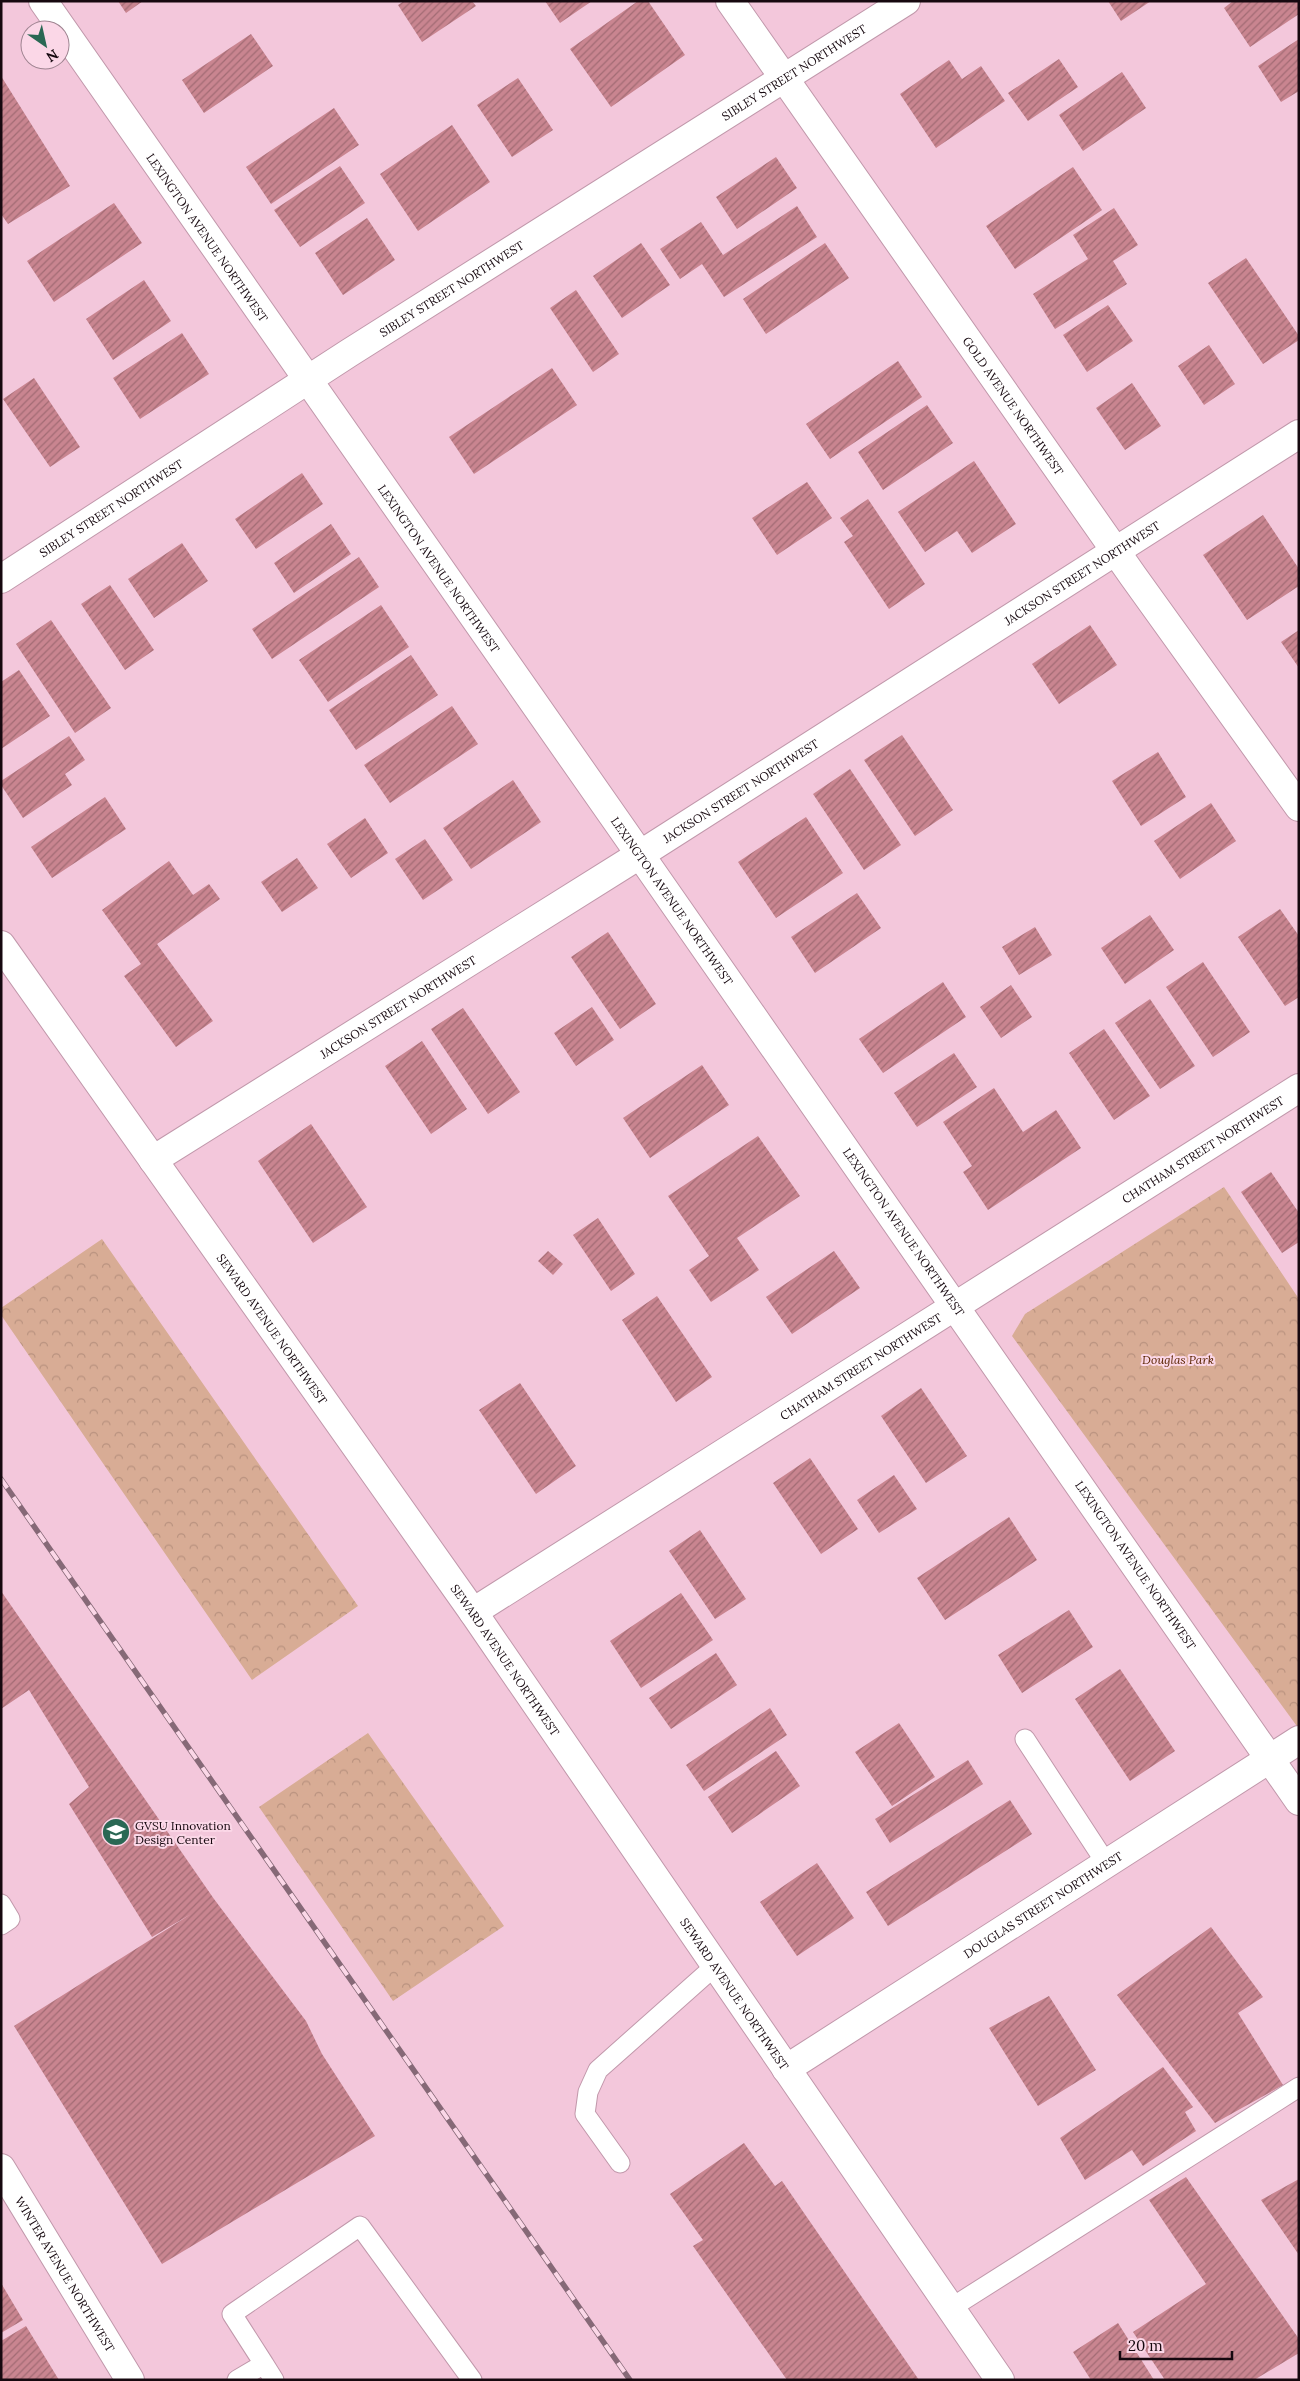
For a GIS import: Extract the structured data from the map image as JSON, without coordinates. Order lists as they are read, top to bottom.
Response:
{
  "streets": {
    "street": [
      "SIBLEY STREET NORTHWEST",
      "LEXINGTON AVENUE NORTHWEST",
      "GOLD AVENUE NORTHWEST",
      "JACKSON STREET NORTHWEST",
      "CHATHAM STREET NORTHWEST",
      "SEWARD AVENUE NORTHWEST",
      "DOUGLAS STREET NORTHWEST",
      "WINTER AVENUE NORTHWEST"
    ]
  },
  "crossings": [
    ["SIBLEY STREET NORTHWEST", "LEXINGTON AVENUE NORTHWEST"],
    ["SIBLEY STREET NORTHWEST", "GOLD AVENUE NORTHWEST"],
    ["LEXINGTON AVENUE NORTHWEST", "JACKSON STREET NORTHWEST"],
    ["LEXINGTON AVENUE NORTHWEST", "CHATHAM STREET NORTHWEST"],
    ["LEXINGTON AVENUE NORTHWEST", "DOUGLAS STREET NORTHWEST"],
    ["GOLD AVENUE NORTHWEST", "JACKSON STREET NORTHWEST"],
    ["JACKSON STREET NORTHWEST", "SEWARD AVENUE NORTHWEST"],
    ["CHATHAM STREET NORTHWEST", "SEWARD AVENUE NORTHWEST"],
    ["SEWARD AVENUE NORTHWEST", "DOUGLAS STREET NORTHWEST"]
  ],
  "parks": ["Douglas Park"],
  "places": {
    "school or university": ["GVSU Innovation Design Center"]
  },
  "scale_bar": "20 m",
  "north": "bottom right"
}
